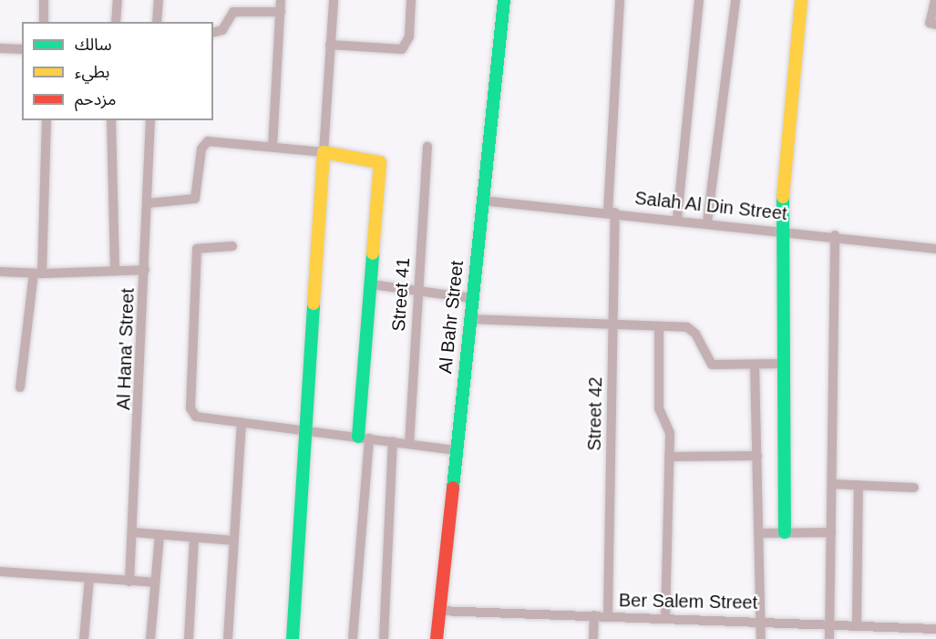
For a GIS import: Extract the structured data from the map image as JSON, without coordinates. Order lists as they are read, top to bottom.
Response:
{
  "streets": {
    "street": [
      "Salah Al Din Street",
      "Street 41",
      "Al Bahr Street",
      "Al Hana' Street",
      "Street 42",
      "Ber Salem Street"
    ]
  },
  "crossings": [
    ["Salah Al Din Street", "Al Bahr Street"],
    ["Salah Al Din Street", "Street 42"],
    ["Al Bahr Street", "Ber Salem Street"],
    ["Street 42", "Ber Salem Street"]
  ],
  "legend": ["سالك", "بطيء", "مزدحم"]
}
